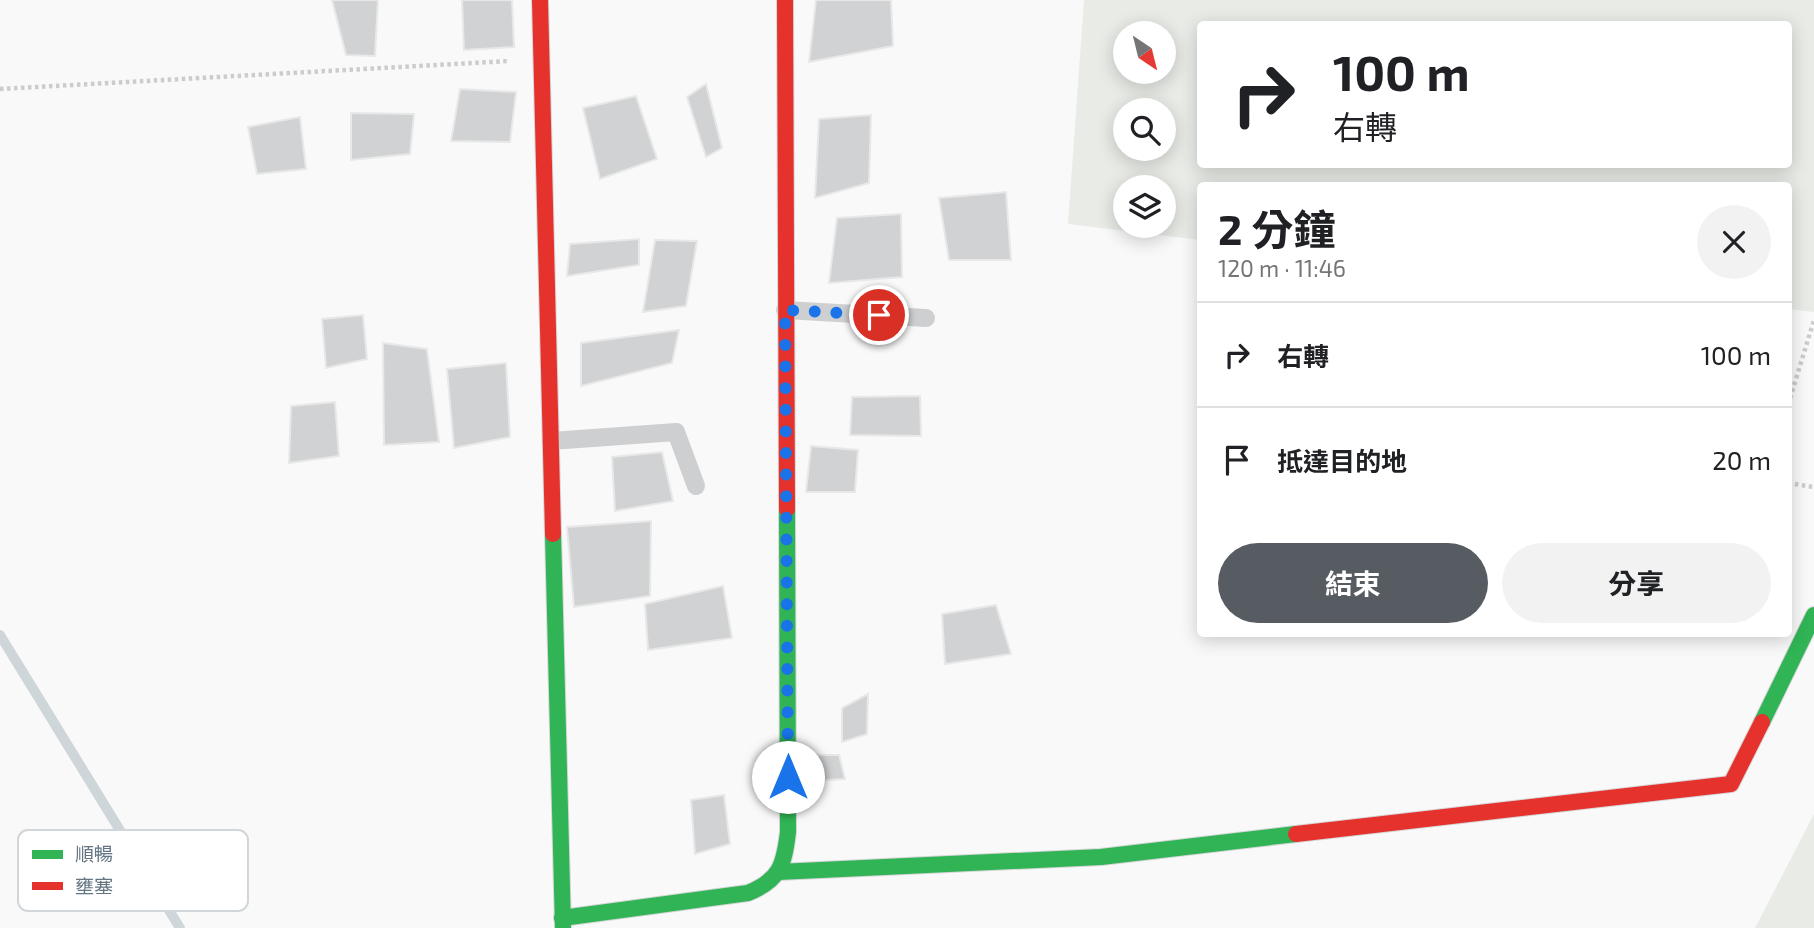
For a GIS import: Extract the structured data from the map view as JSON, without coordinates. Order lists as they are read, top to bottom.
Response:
{
  "legend": ["順暢", "壅塞"],
  "north": "bottom right",
  "page": {
    "turn": ["100 m", "右轉"],
    "heading": ["2 分鐘", "120 m · 11:46"],
    "list": [
      {
        "name": "右轉",
        "value": "100 m"
      },
      {
        "name": "抵達目的地",
        "value": "20 m"
      }
    ],
    "buttons": ["結束", "分享"]
  }
}
